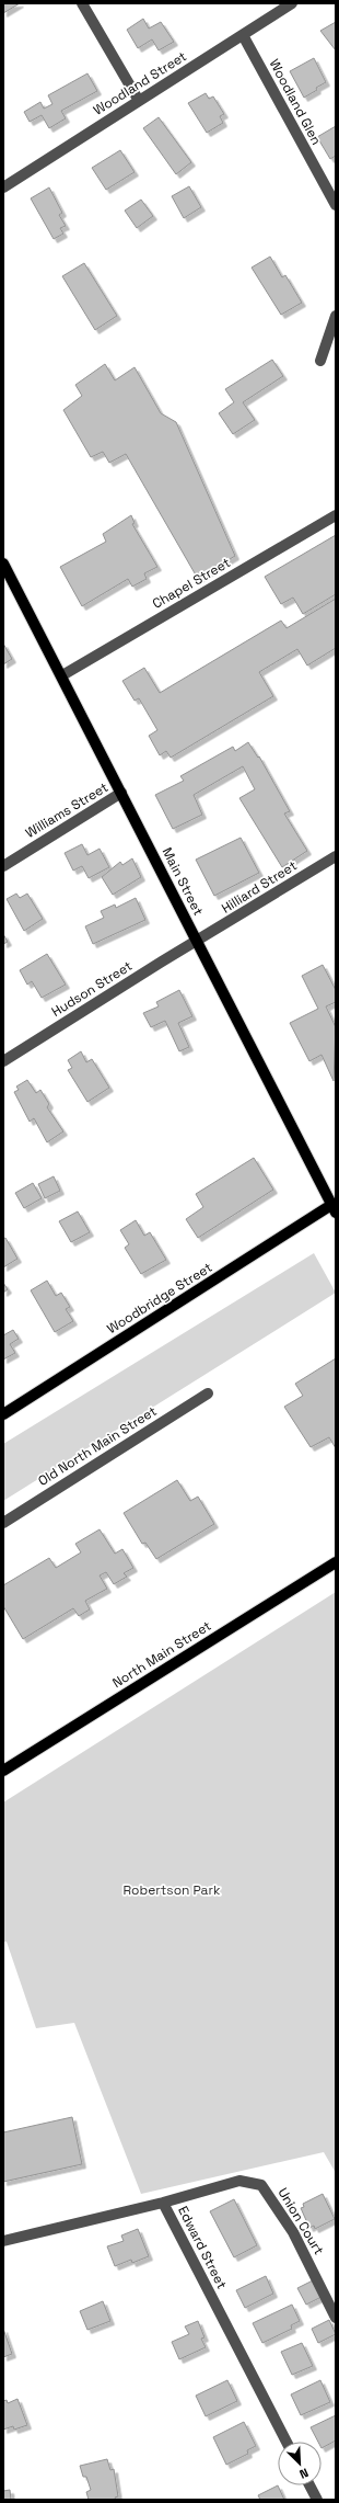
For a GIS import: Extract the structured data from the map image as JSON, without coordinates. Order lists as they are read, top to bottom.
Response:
{
  "streets": {
    "main road": ["Main Street", "Woodbridge Street", "North Main Street"],
    "street": [
      "Woodland Street",
      "Woodland Glen",
      "Chapel Street",
      "Williams Street",
      "Hilliard Street",
      "Hudson Street",
      "Old North Main Street",
      "Union Court",
      "Edward Street"
    ]
  },
  "crossings": [
    ["Woodland Street", "Woodland Glen"],
    ["Chapel Street", "Main Street"],
    ["Williams Street", "Main Street"],
    ["Main Street", "Hilliard Street"],
    ["Main Street", "Hudson Street"],
    ["Main Street", "Woodbridge Street"],
    ["Hilliard Street", "Hudson Street"],
    ["Union Court", "Edward Street"]
  ],
  "parks": ["Robertson Park"],
  "north": "bottom right"
}
